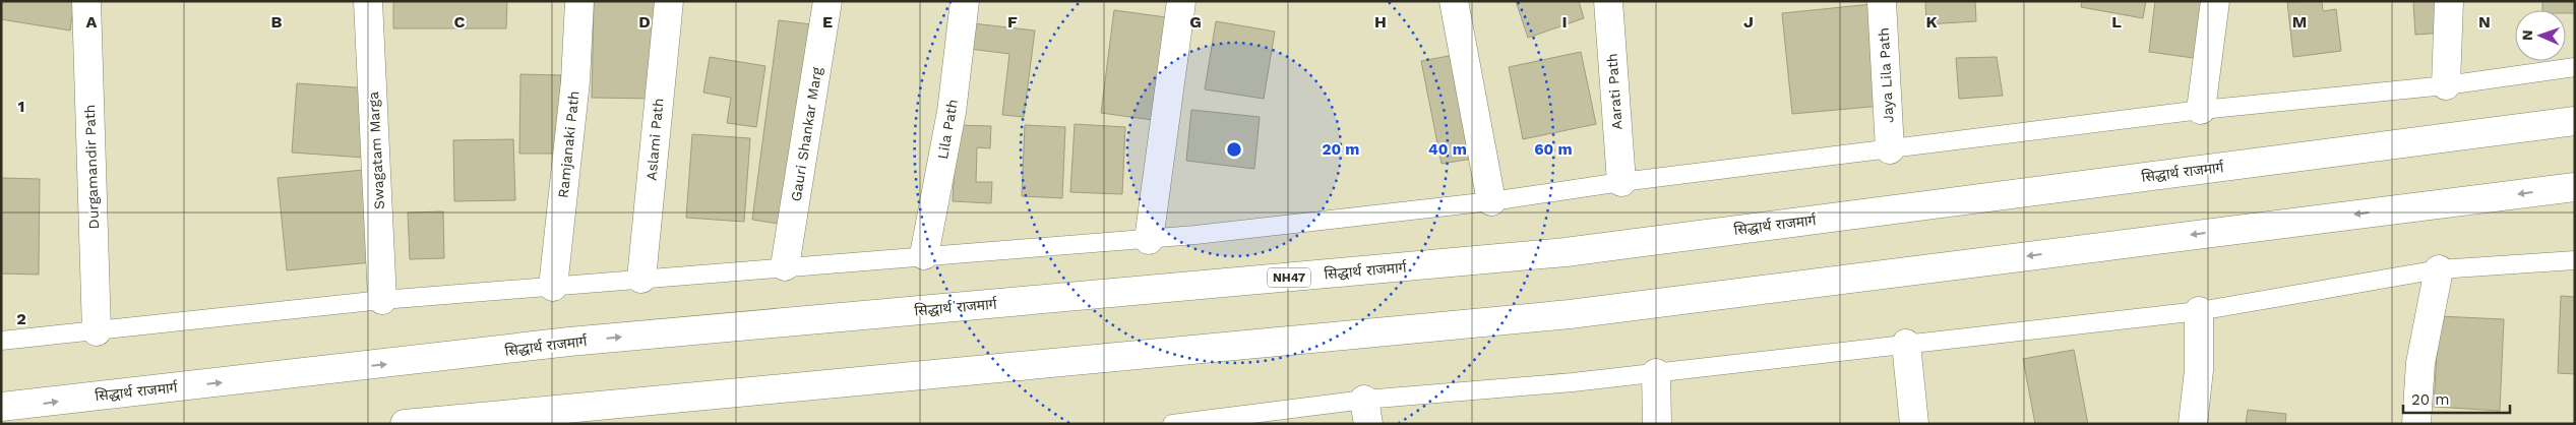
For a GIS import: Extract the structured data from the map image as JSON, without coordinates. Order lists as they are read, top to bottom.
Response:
{
  "streets": {
    "main road": [
      "Jaya Lila Path",
      "Aarati Path",
      "Lila Path",
      "Gauri Shankar Marg",
      "Aslami Path",
      "Ramjanaki Path",
      "Swagatam Marga",
      "Durgamandir Path",
      "सिद्धार्थ राजमार्ग",
      "NH47"
    ]
  },
  "scale_bar": "20 m",
  "north": "left",
  "grid": {
    "columns": [
      "A",
      "B",
      "C",
      "D",
      "E",
      "F",
      "G",
      "H",
      "I",
      "J",
      "K",
      "L",
      "M",
      "N"
    ],
    "rows": ["1", "2"]
  },
  "rings": ["20 m", "40 m", "60 m"]
}
